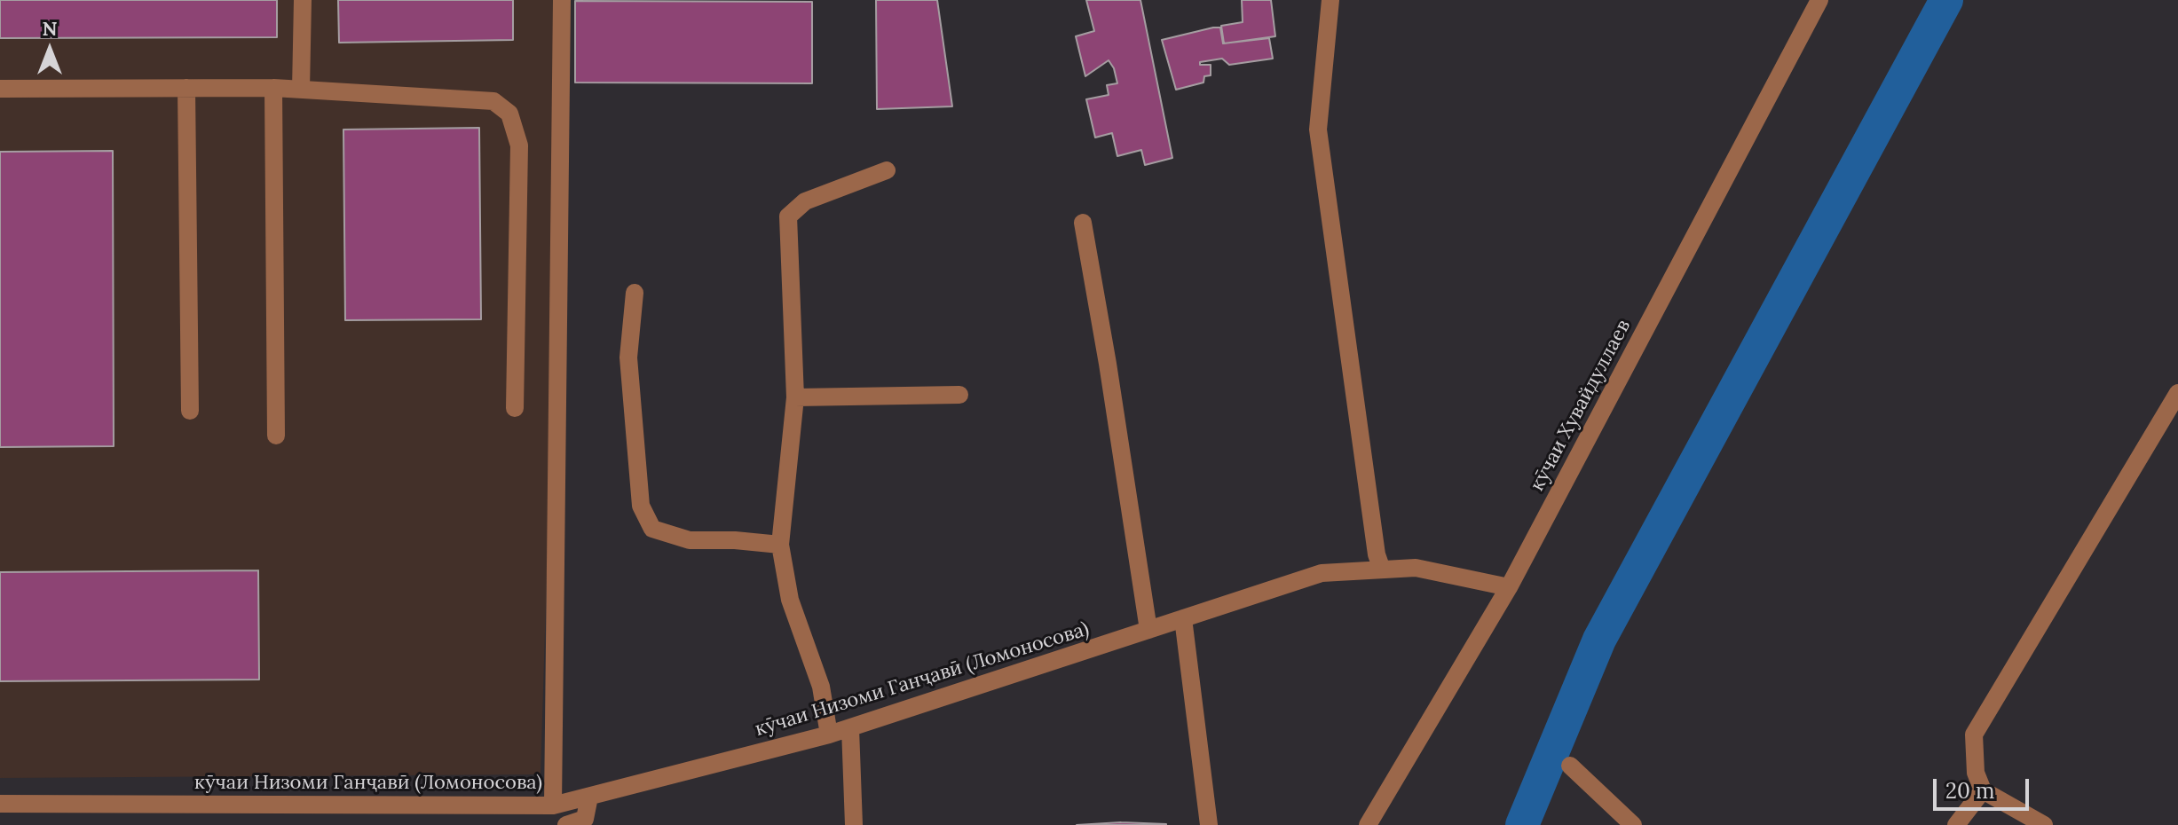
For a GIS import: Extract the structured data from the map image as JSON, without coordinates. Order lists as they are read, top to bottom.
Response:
{
  "streets": {
    "street": ["кӯчаи Хувайдуллаев", "кӯчаи Низоми Ганҷавӣ (Ломоносова)"]
  },
  "crossings": [
    ["кӯчаи Хувайдуллаев", "кӯчаи Низоми Ганҷавӣ (Ломоносова)"]
  ],
  "scale_bar": "20 m",
  "north": "top"
}
